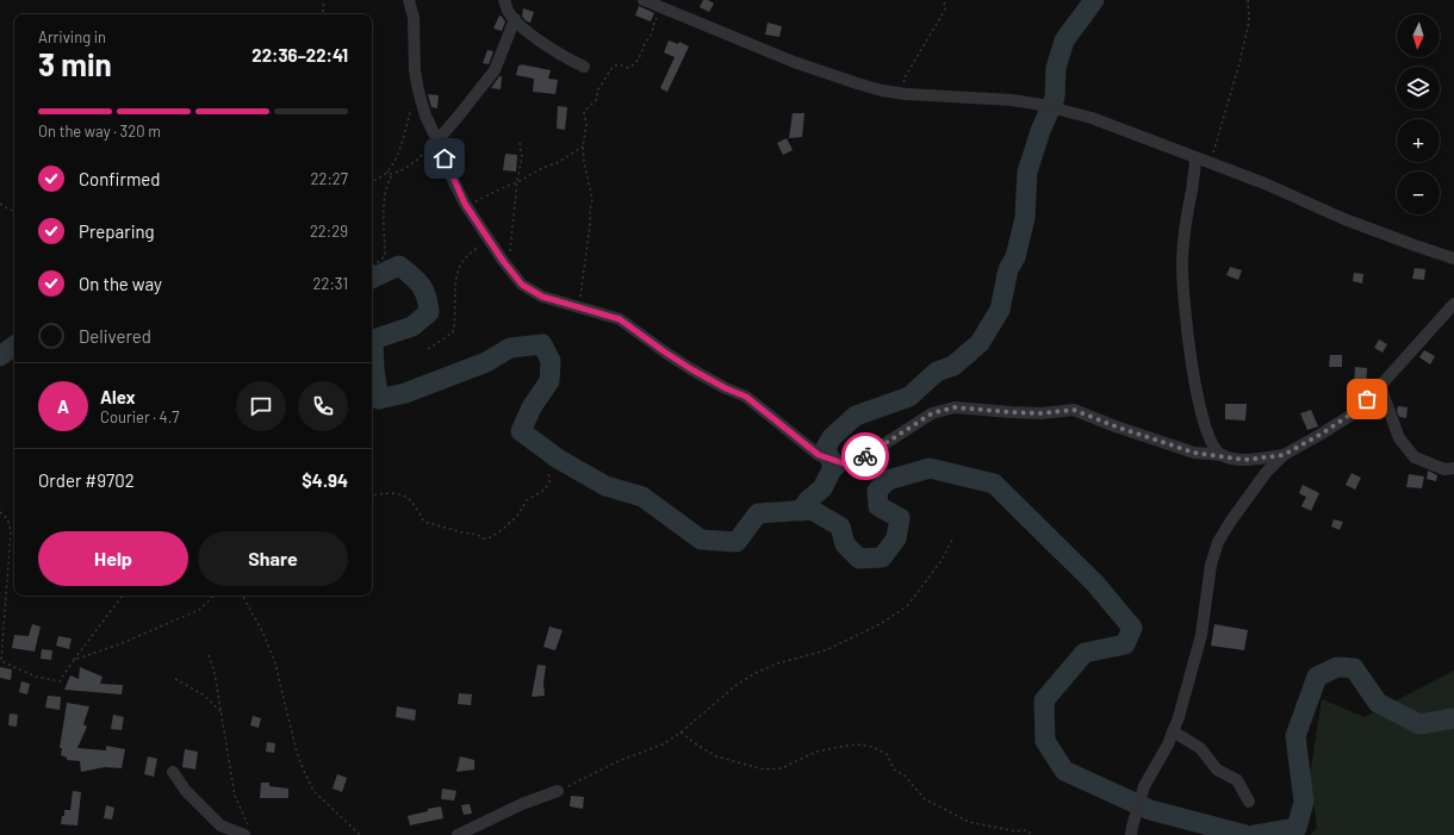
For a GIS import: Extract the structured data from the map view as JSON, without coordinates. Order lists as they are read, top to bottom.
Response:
{
  "north": "bottom",
  "page": {
    "map_buttons": ["+", "−"],
    "heading": ["3 min", "Arriving in", "22:36–22:41"],
    "panel": [
      "Alex",
      "Courier · 4.7",
      "Order #9702",
      "$4.94"
    ],
    "bar": "On the way · 320 m",
    "list": [
      ["Confirmed", "22:27"],
      ["Preparing", "22:29"],
      ["On the way", "22:31"],
      "Delivered"
    ],
    "round": "A",
    "buttons": ["Help", "Share"]
  }
}
